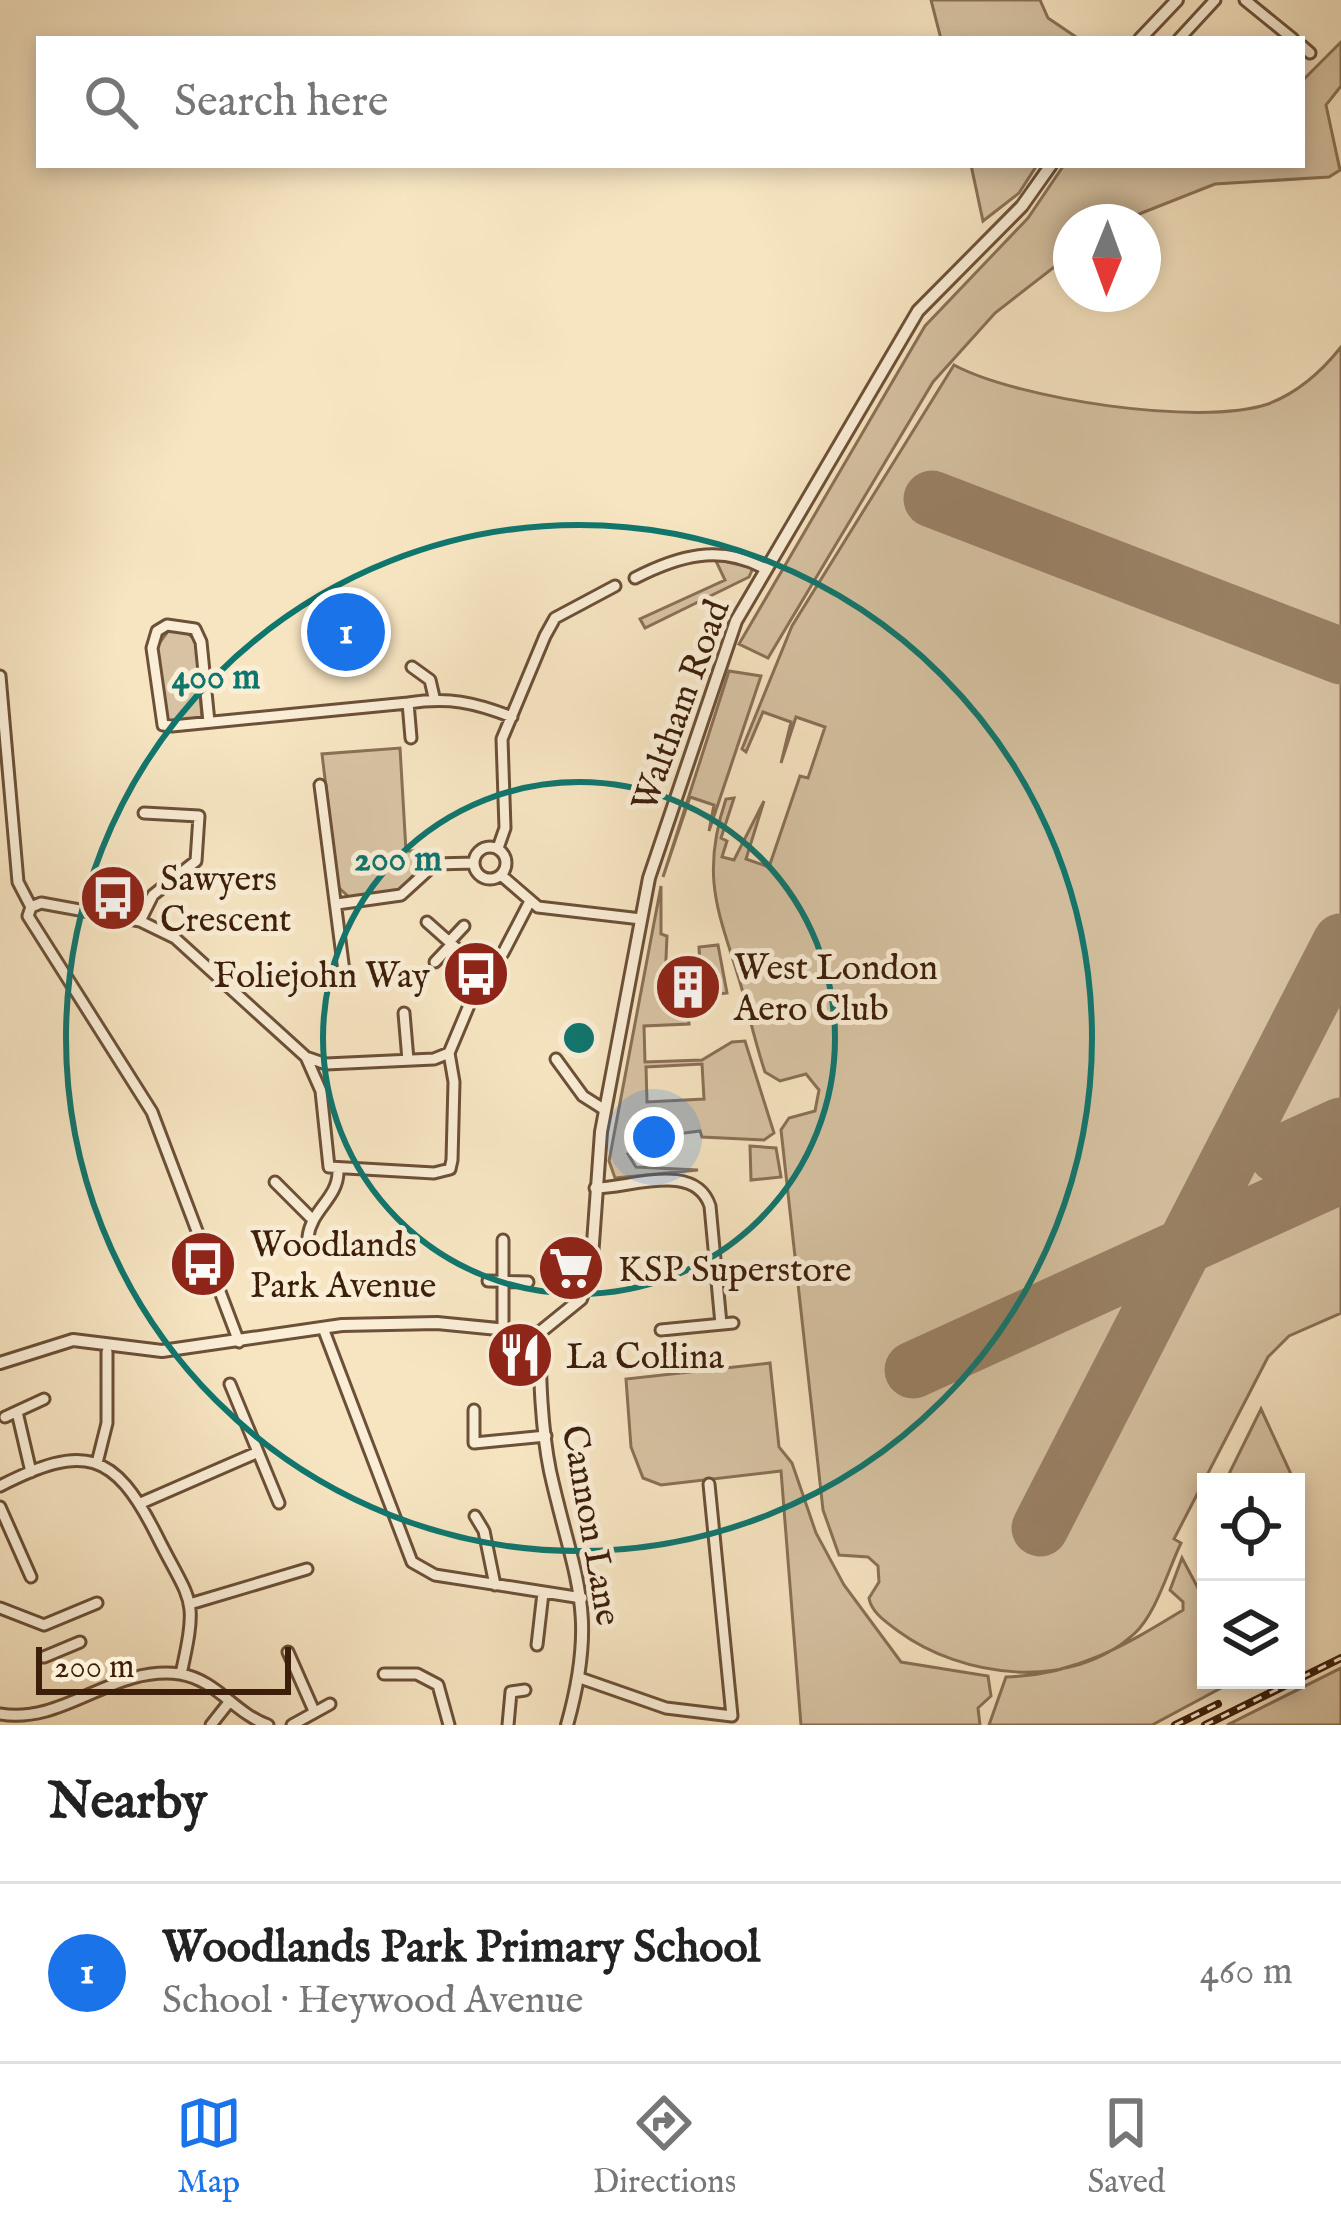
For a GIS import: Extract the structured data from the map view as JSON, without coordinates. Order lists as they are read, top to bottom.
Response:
{
  "streets": {
    "street": ["Waltham Road", "Cannon Lane"]
  },
  "crossings": [
    ["Waltham Road", "Cannon Lane"]
  ],
  "places": {
    "bus stop": ["Sawyers Crescent", "Foliejohn Way", "Woodlands Park Avenue"],
    "building": ["West London Aero Club"],
    "supermarket": ["KSP Superstore"],
    "restaurant": ["La Collina"]
  },
  "scale_bar": "200 m",
  "north": "bottom",
  "page": {
    "search": "Search here",
    "pins": "1",
    "scale": "200 m",
    "heading": "Nearby",
    "list": [
      {
        "mark": "1",
        "name": "Woodlands Park Primary School",
        "note": "School · Heywood Avenue",
        "value": "460 m"
      }
    ],
    "nav": ["Map", "Directions", "Saved"]
  },
  "rings": ["400 m", "200 m"]
}
